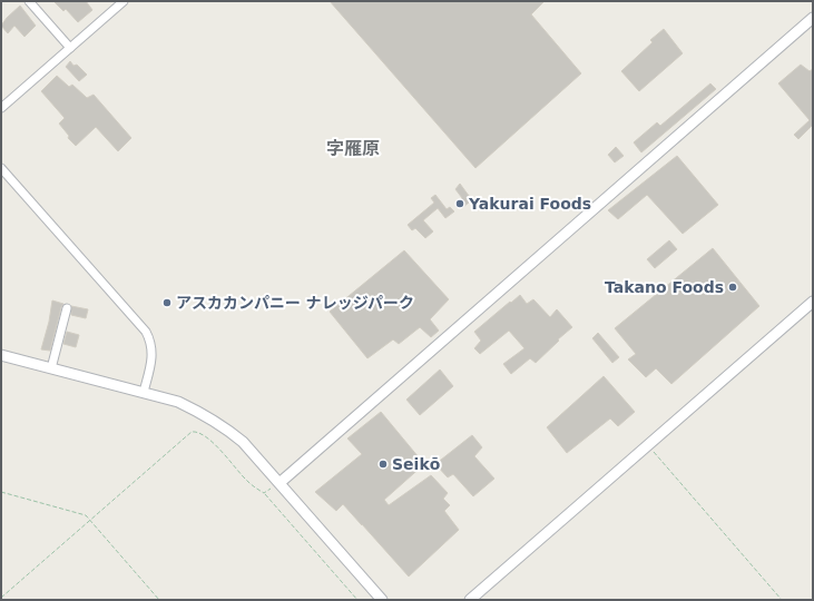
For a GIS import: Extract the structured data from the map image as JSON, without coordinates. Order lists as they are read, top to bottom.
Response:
{
  "districts": ["字雁原"],
  "places": [
    "Yakurai Foods",
    "Takano Foods",
    "アスカカンパニー ナレッジパーク",
    "Seikō"
  ]
}
